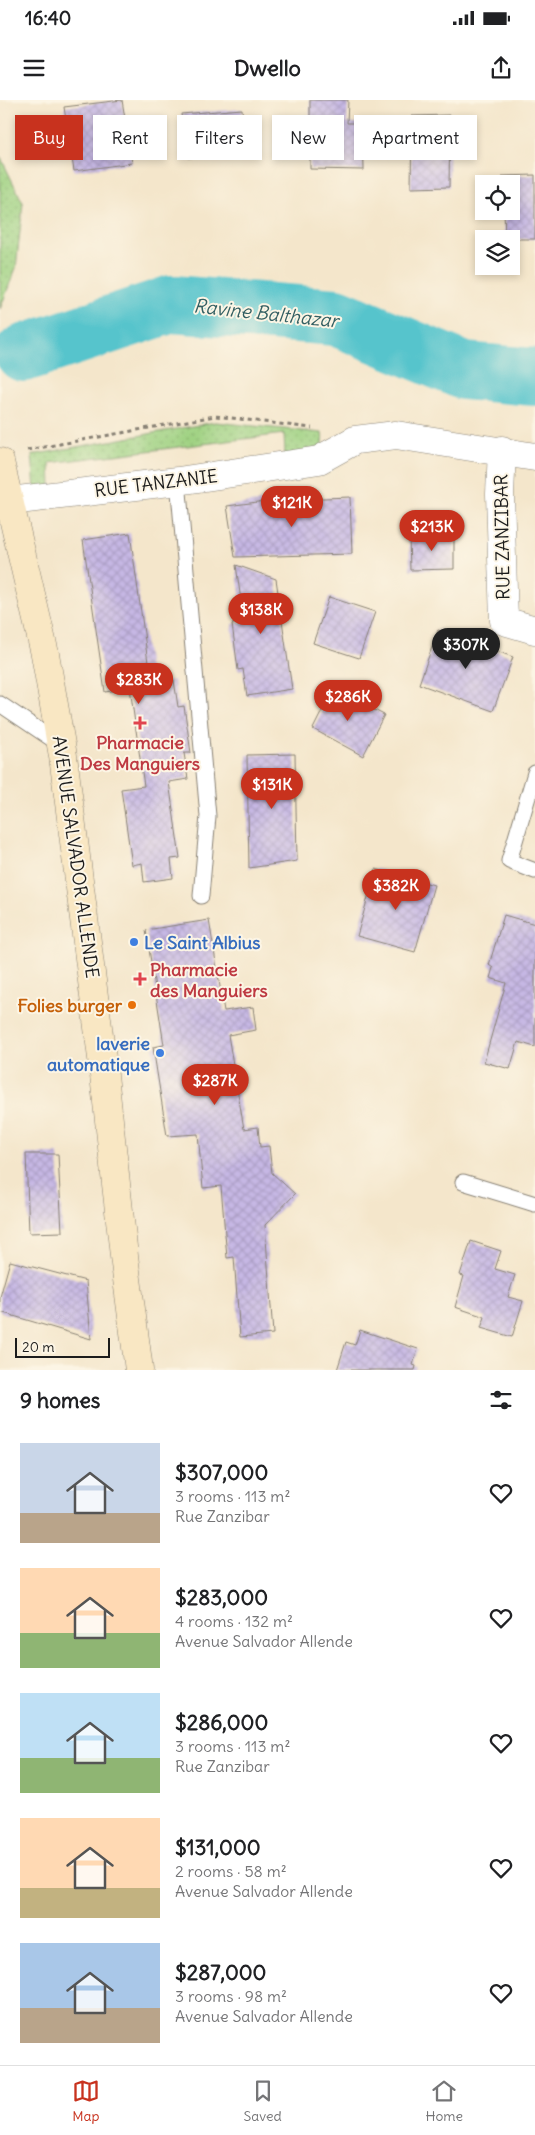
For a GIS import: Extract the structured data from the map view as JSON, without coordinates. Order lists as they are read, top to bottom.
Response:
{
  "streets": {
    "main road": ["AVENUE SALVADOR ALLENDE"],
    "street": ["RUE TANZANIE", "RUE ZANZIBAR"]
  },
  "crossings": [
    ["RUE TANZANIE", "RUE ZANZIBAR"],
    ["RUE TANZANIE", "AVENUE SALVADOR ALLENDE"]
  ],
  "water": ["Ravine Balthazar"],
  "places": {
    "health": ["Pharmacie Des Manguiers", "Pharmacie des Manguiers"],
    "other": ["Le Saint Albius", "Folies burger", "laverie automatique"]
  },
  "scale_bar": "20 m",
  "page": {
    "status": "16:40",
    "header": "Dwello",
    "chip": [
      "Buy",
      "Rent",
      "Filters",
      "New",
      "Apartment"
    ],
    "price": [
      "$121K",
      "$213K",
      "$138K",
      "$307K",
      "$283K",
      "$286K",
      "$131K",
      "$382K",
      "$287K"
    ],
    "scale": "20 m",
    "heading": "9 homes",
    "list": [
      {
        "name": "$307,000",
        "note": "3 rooms · 113 m² · Rue Zanzibar"
      },
      {
        "name": "$283,000",
        "note": "4 rooms · 132 m² · Avenue Salvador Allende"
      },
      {
        "name": "$286,000",
        "note": "3 rooms · 113 m² · Rue Zanzibar"
      },
      {
        "name": "$131,000",
        "note": "2 rooms · 58 m² · Avenue Salvador Allende"
      },
      {
        "name": "$287,000",
        "note": "3 rooms · 98 m² · Avenue Salvador Allende"
      }
    ],
    "tabs": ["Map", "Saved", "Home"]
  }
}
